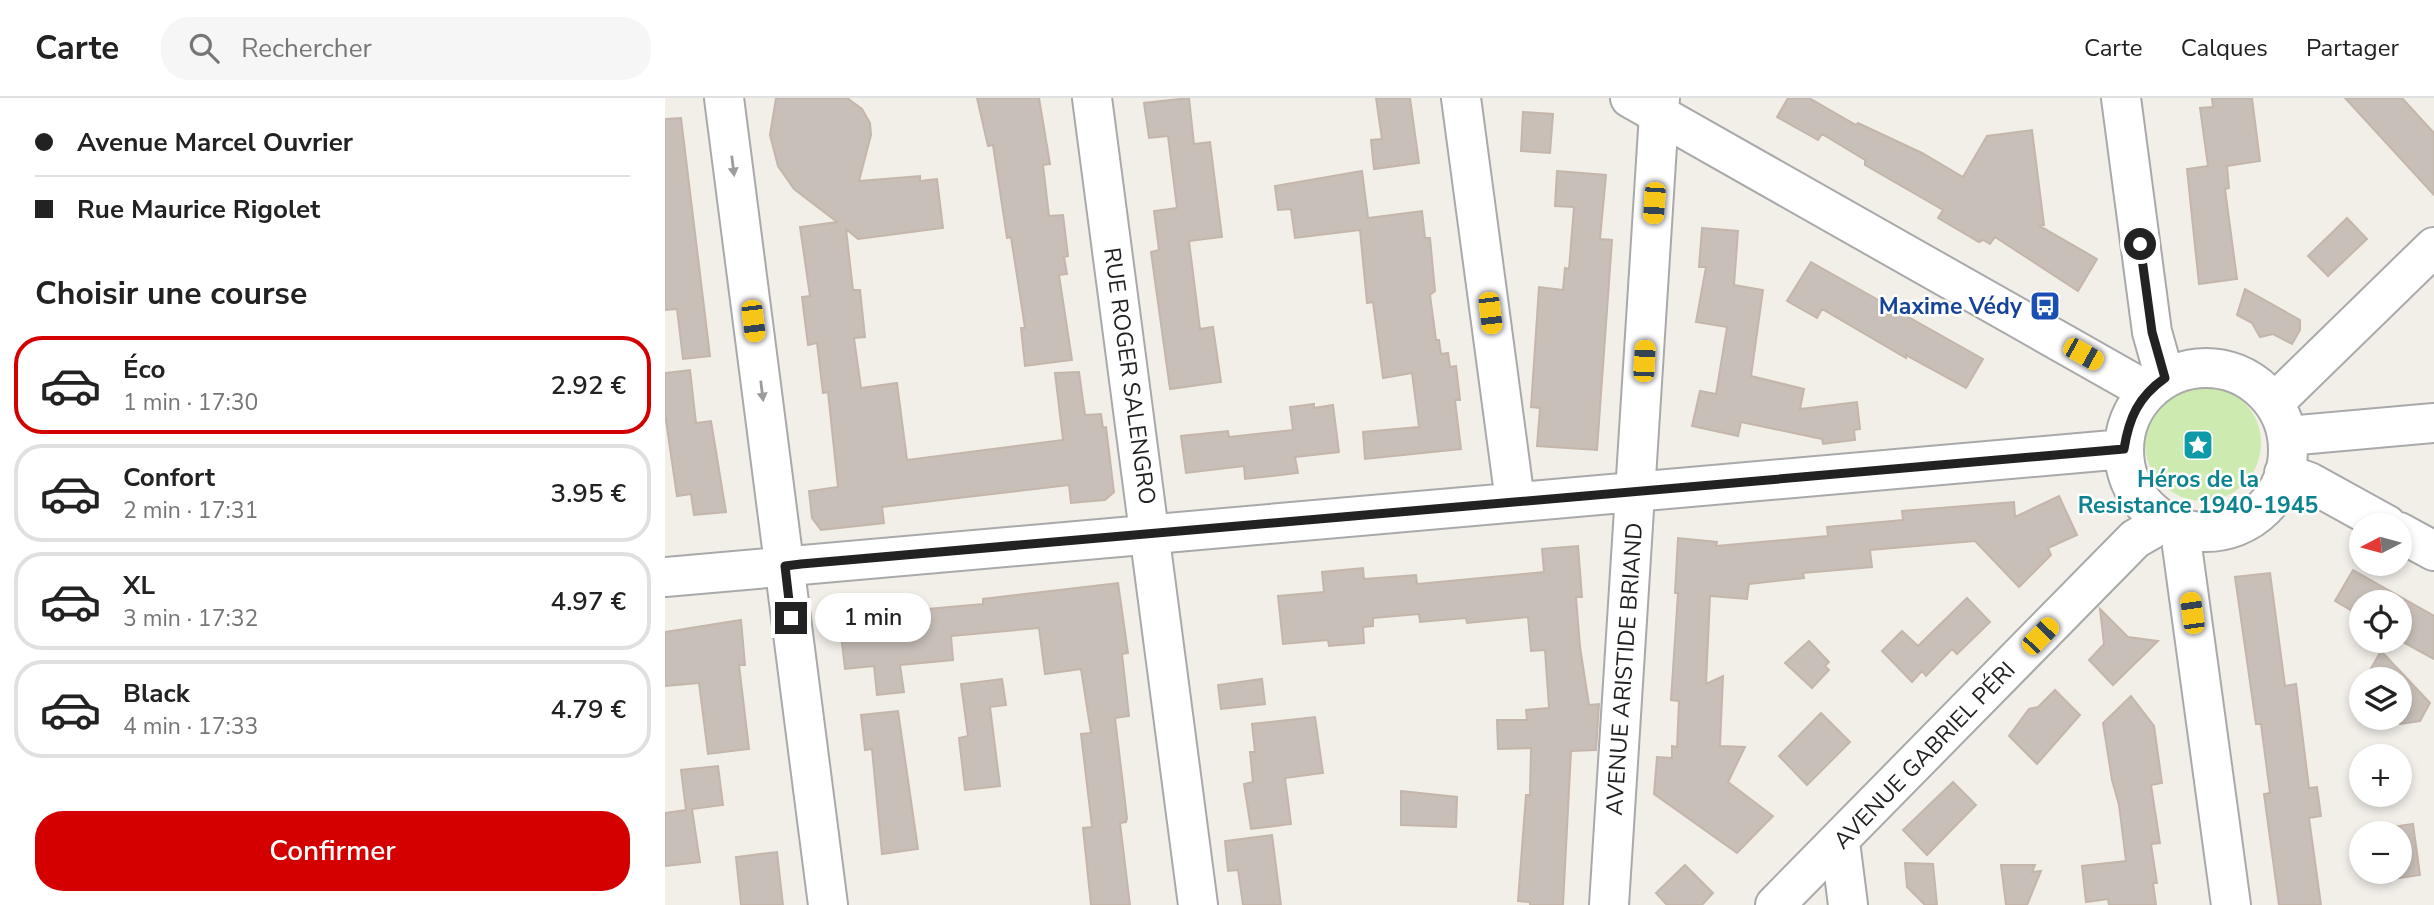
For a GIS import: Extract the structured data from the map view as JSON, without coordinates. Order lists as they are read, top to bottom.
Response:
{
  "streets": {
    "street": ["RUE ROGER SALENGRO", "AVENUE ARISTIDE BRIAND", "AVENUE GABRIEL PÉRI"]
  },
  "places": {
    "bus stop": ["Maxime Védy"],
    "place": ["Héros de la Resistance 1940-1945"]
  },
  "north": "left",
  "page": {
    "header": "Carte",
    "search": "Rechercher",
    "nav": ["Carte", "Calques", "Partager"],
    "banner": ["Avenue Marcel Ouvrier", "Rue Maurice Rigolet"],
    "heading": "Choisir une course",
    "list": [
      {
        "name": "Éco",
        "note": "1 min · 17:30",
        "value": "2.92 €"
      },
      {
        "name": "Confort",
        "note": "2 min · 17:31",
        "value": "3.95 €"
      },
      {
        "name": "XL",
        "note": "3 min · 17:32",
        "value": "4.97 €"
      },
      {
        "name": "Black",
        "note": "4 min · 17:33",
        "value": "4.79 €"
      }
    ],
    "map_buttons": ["+", "−"],
    "bubble": "1 min",
    "buttons": "Confirmer"
  }
}
